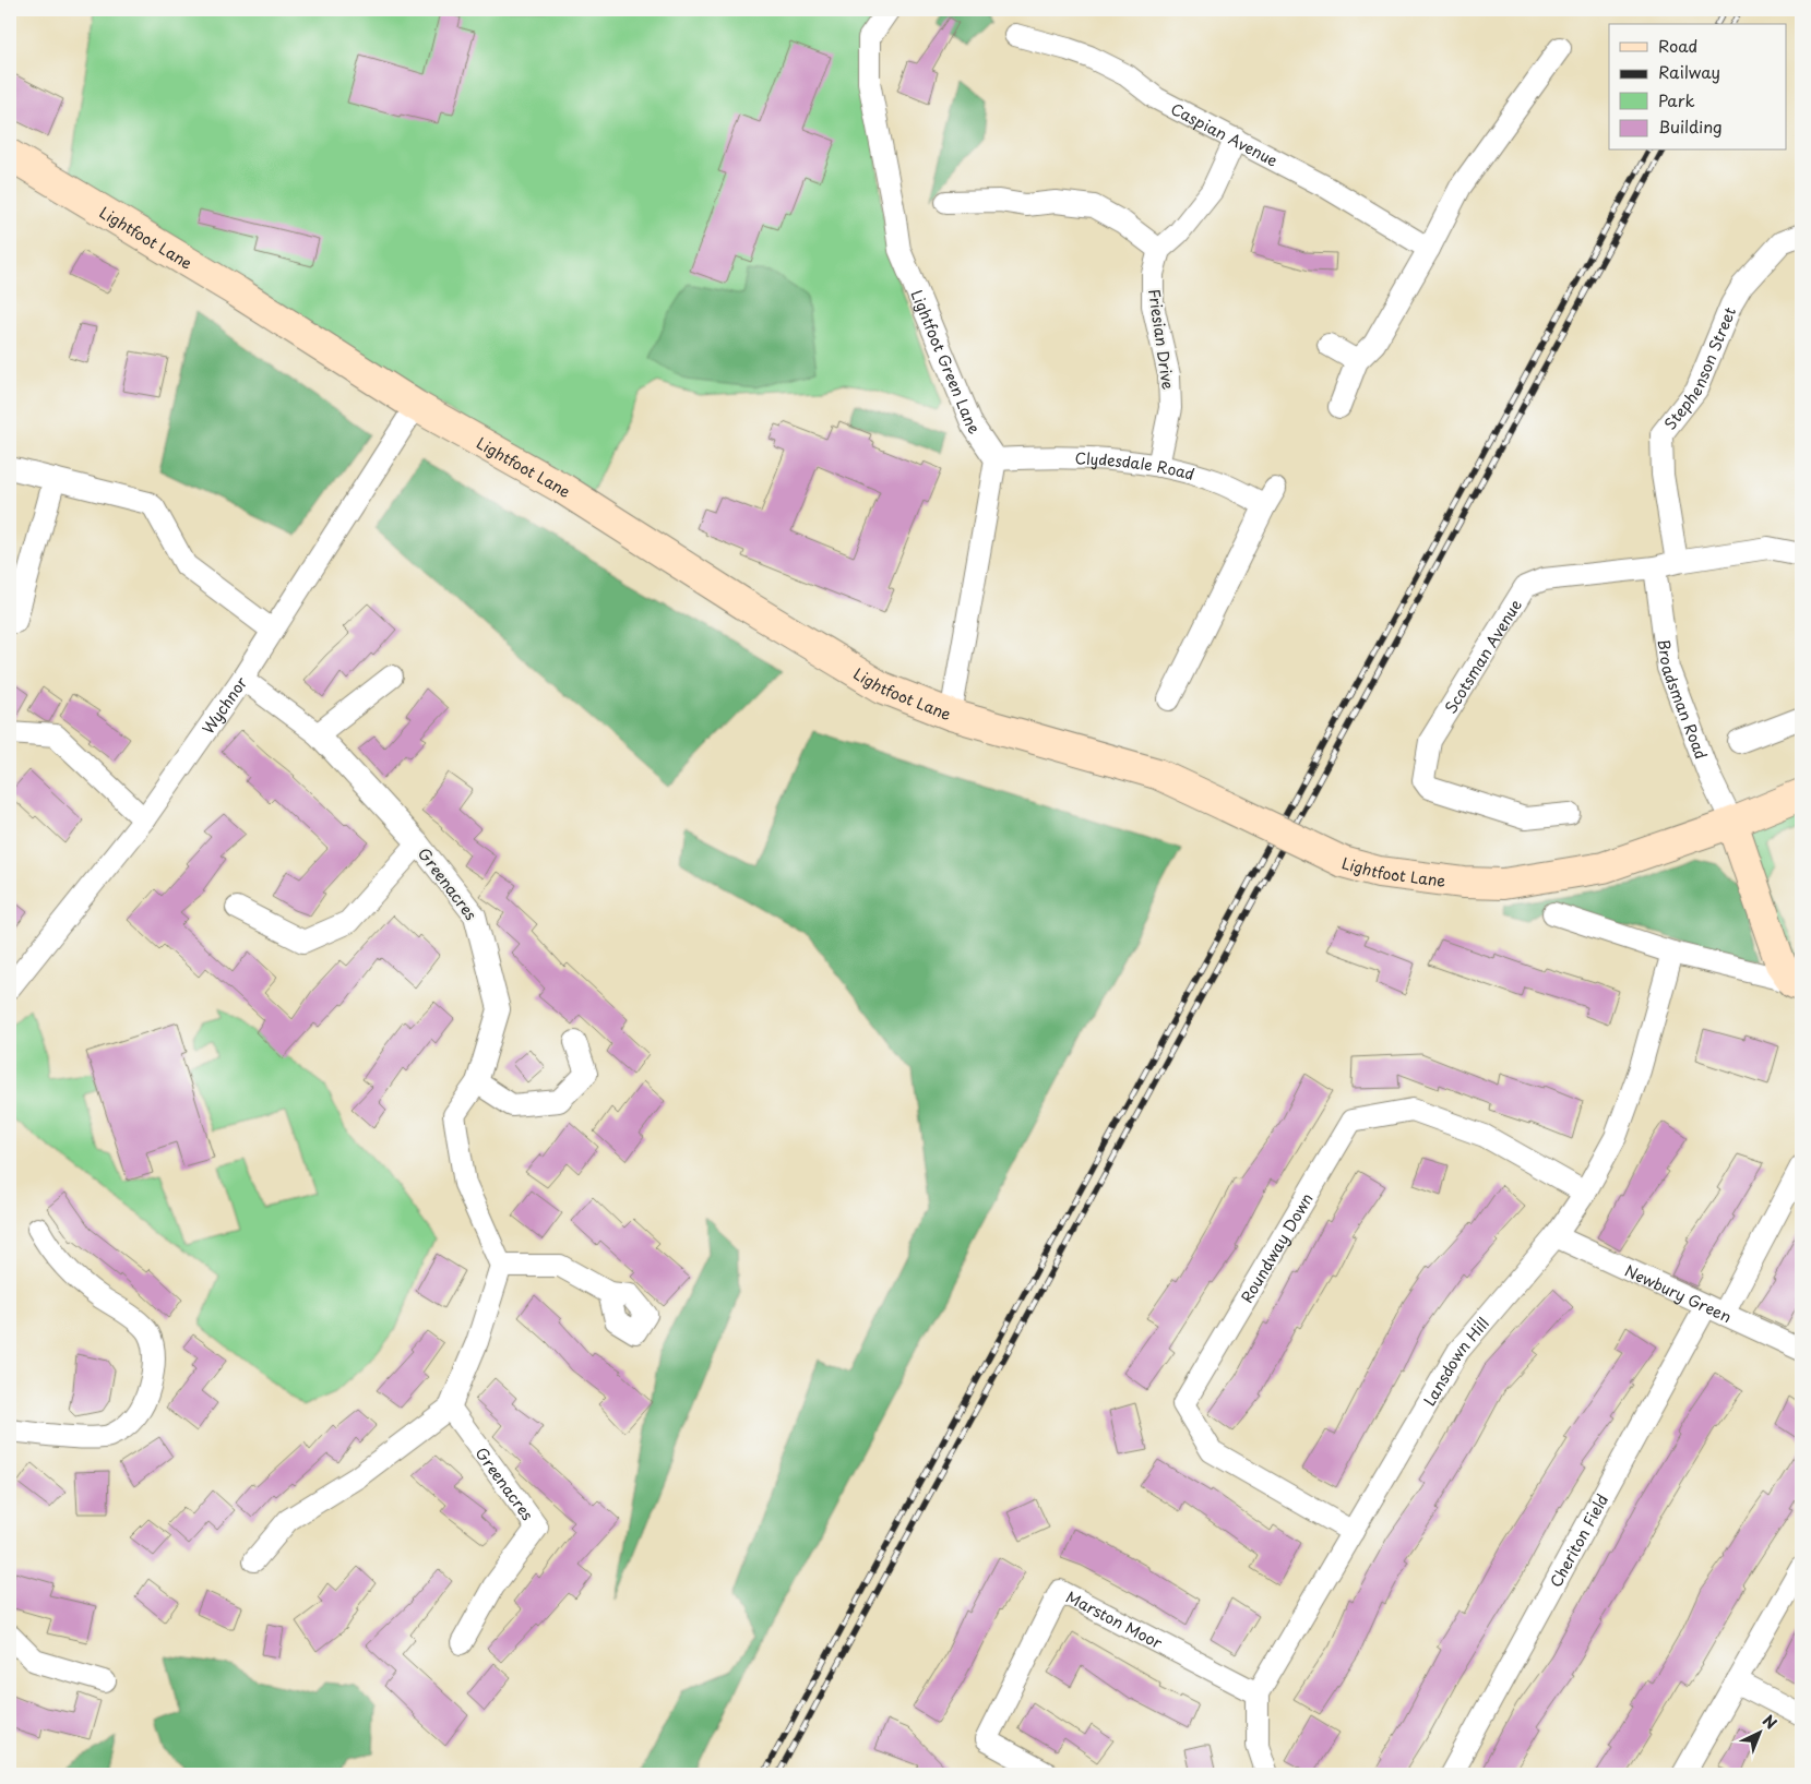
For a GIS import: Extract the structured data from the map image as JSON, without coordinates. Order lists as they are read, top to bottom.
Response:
{
  "streets": {
    "main road": ["Lightfoot Lane"],
    "street": [
      "Caspian Avenue",
      "Friesian Drive",
      "Lightfoot Green Lane",
      "Stephenson Street",
      "Clydesdale Road",
      "Scotsman Avenue",
      "Broadsman Road",
      "Wychnor",
      "Greenacres",
      "Roundway Down",
      "Newbury Green",
      "Lansdown Hill",
      "Cheriton Field",
      "Marston Moor"
    ]
  },
  "crossings": [
    ["Lightfoot Lane", "Broadsman Road"],
    ["Lightfoot Lane", "Wychnor"],
    ["Friesian Drive", "Clydesdale Road"],
    ["Lightfoot Green Lane", "Clydesdale Road"],
    ["Stephenson Street", "Scotsman Avenue"],
    ["Scotsman Avenue", "Broadsman Road"],
    ["Wychnor", "Greenacres"],
    ["Roundway Down", "Lansdown Hill"],
    ["Newbury Green", "Lansdown Hill"],
    ["Newbury Green", "Cheriton Field"],
    ["Lansdown Hill", "Marston Moor"]
  ],
  "legend": [
    "Road",
    "Railway",
    "Park",
    "Building"
  ],
  "north": "top right"
}
